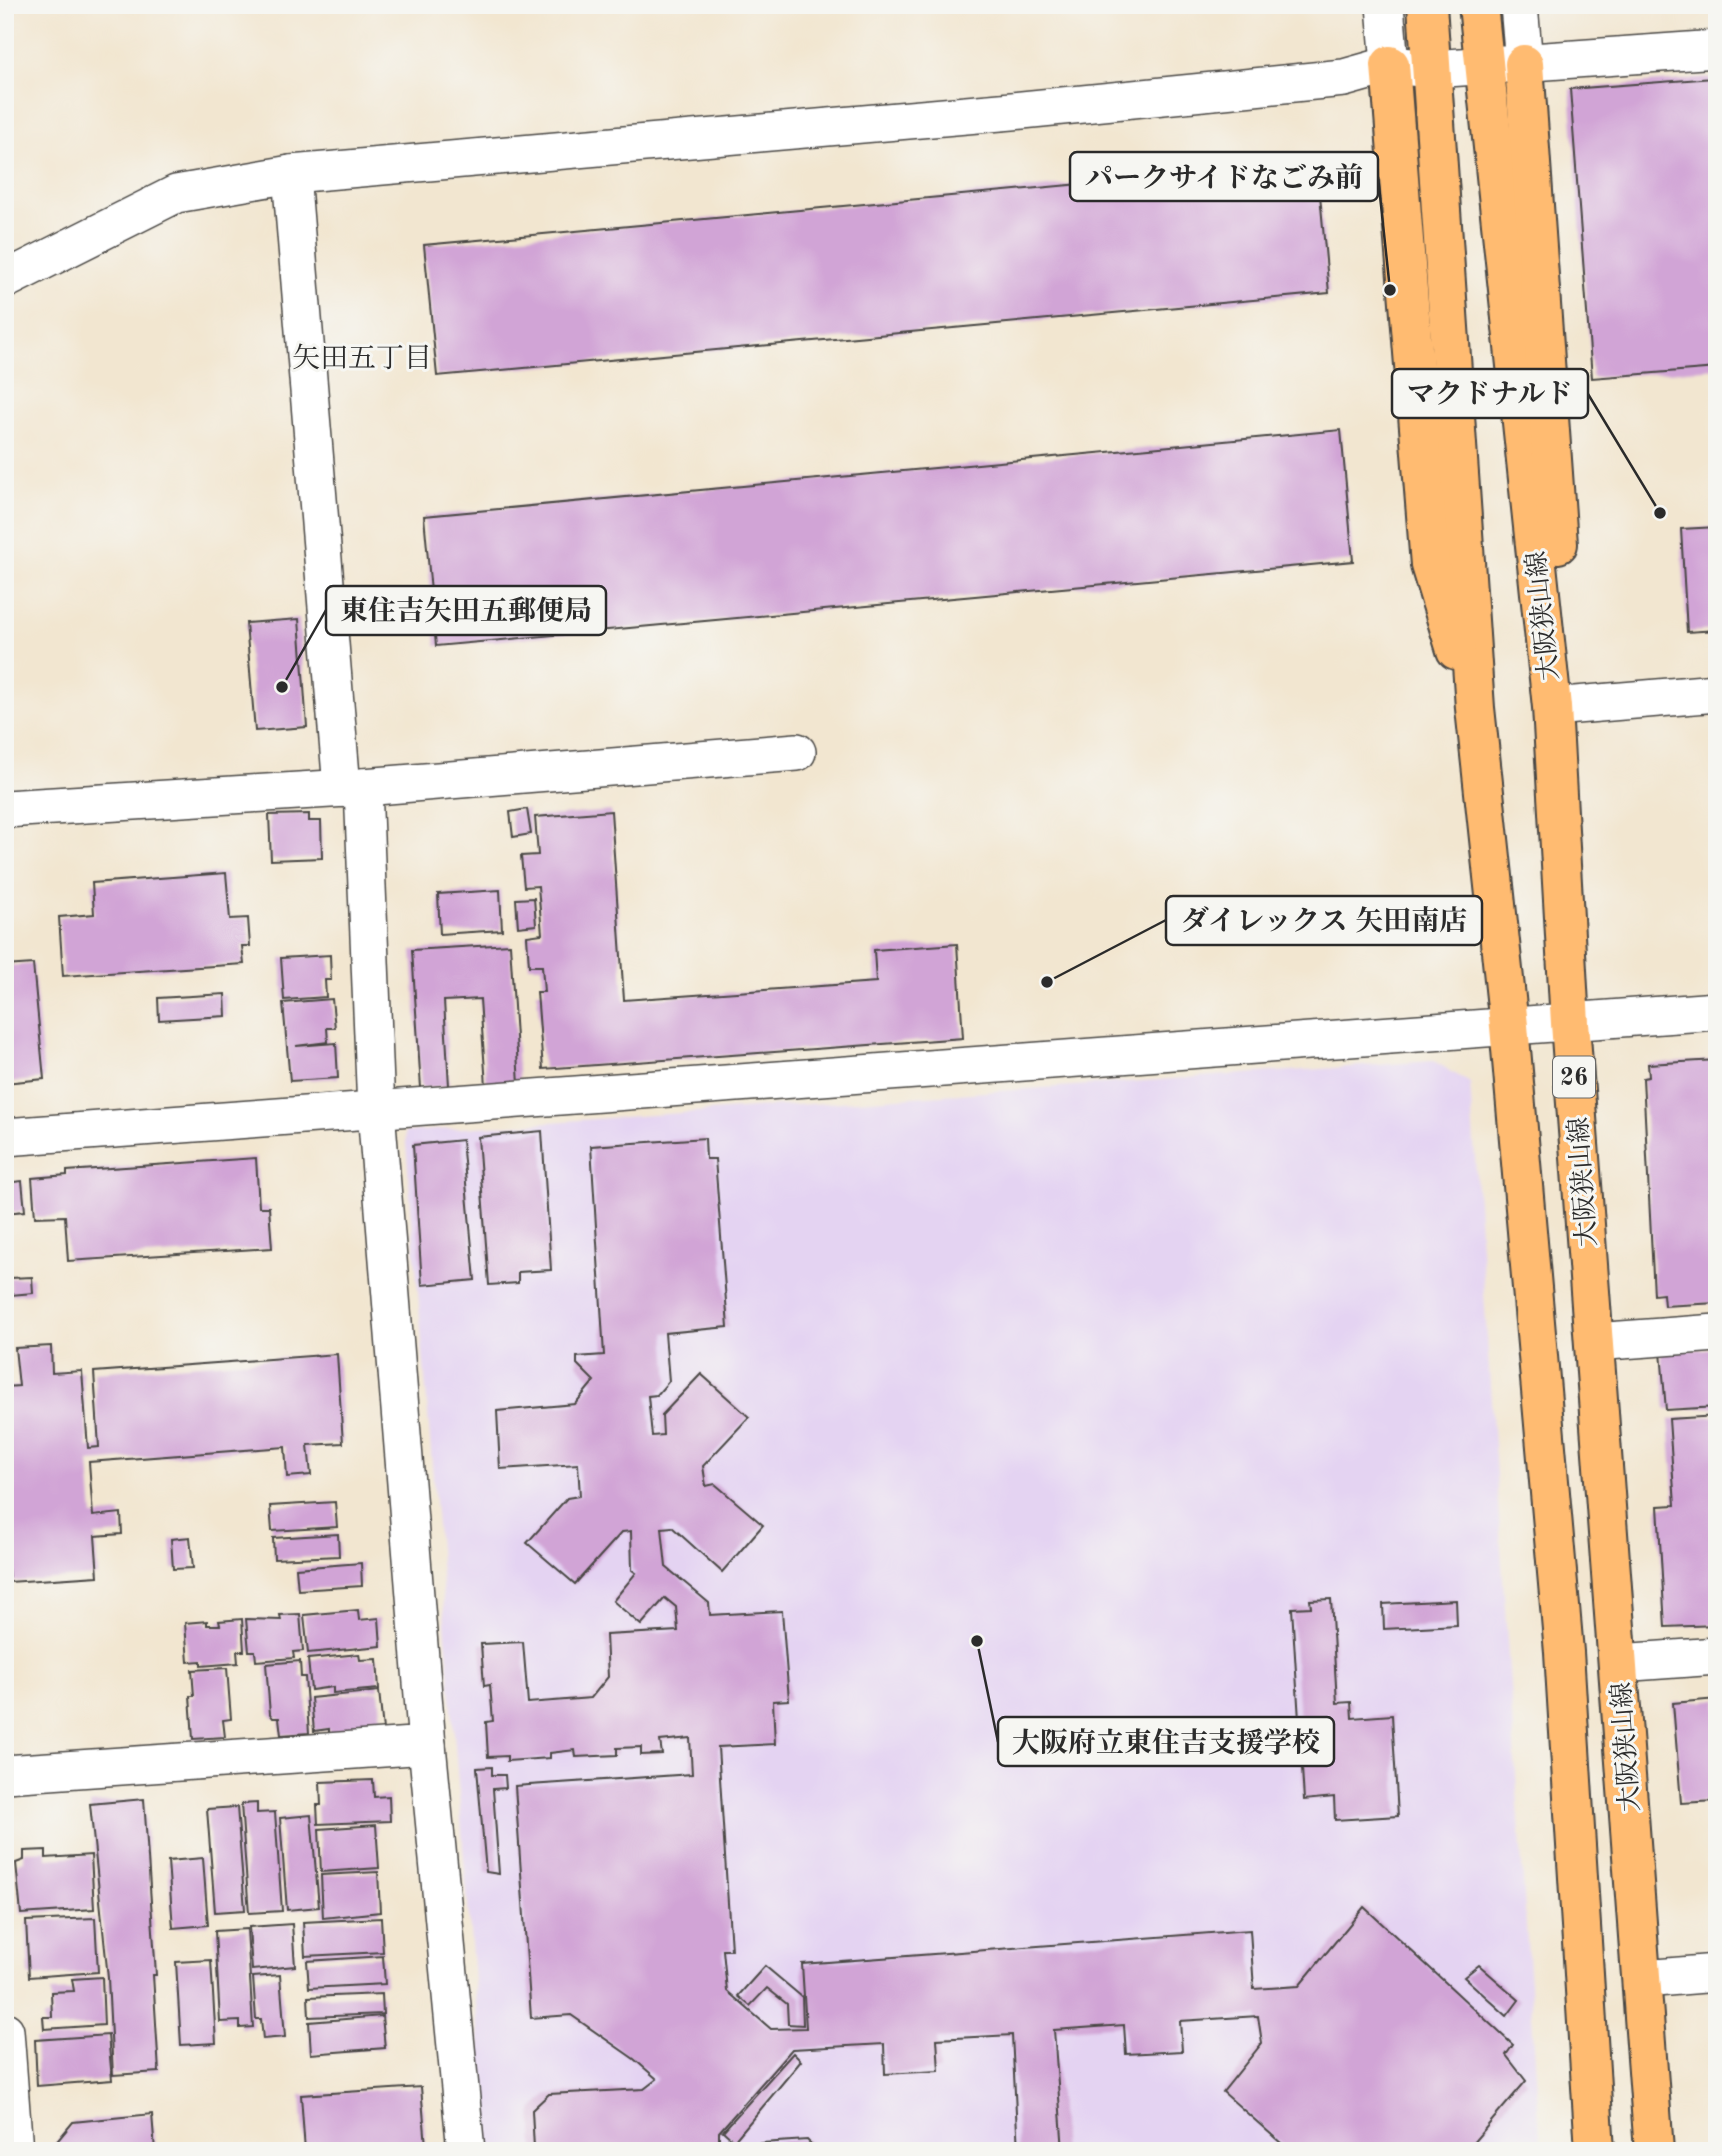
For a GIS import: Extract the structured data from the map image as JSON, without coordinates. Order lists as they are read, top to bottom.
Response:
{
  "streets": {
    "main road": ["大阪狭山線", "26"]
  },
  "districts": ["矢田五丁目"],
  "places": [
    "パークサイドなごみ前",
    "マクドナルド",
    "東住吉矢田五郵便局",
    "ダイレックス 矢田南店",
    "大阪府立東住吉支援学校"
  ]
}
